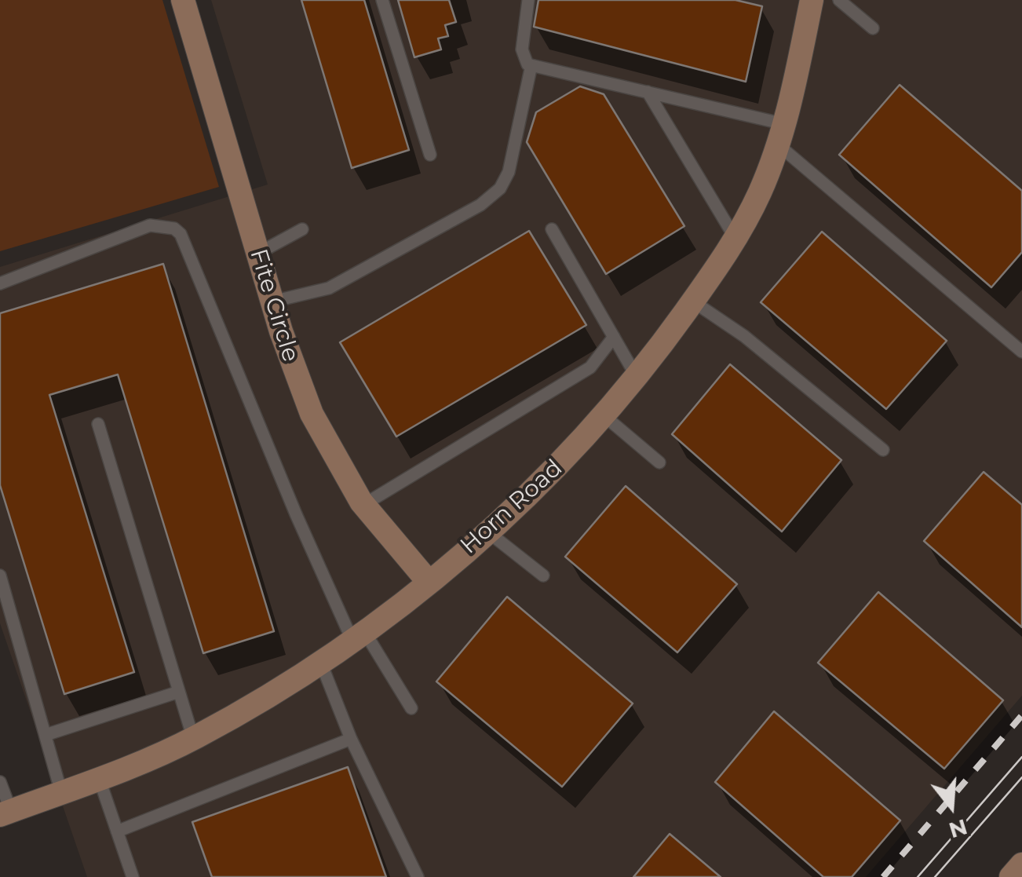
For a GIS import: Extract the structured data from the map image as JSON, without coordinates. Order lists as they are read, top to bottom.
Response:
{
  "streets": {
    "street": ["Fite Circle", "Horn Road"]
  },
  "crossings": [
    ["Fite Circle", "Horn Road"]
  ],
  "north": "bottom"
}
